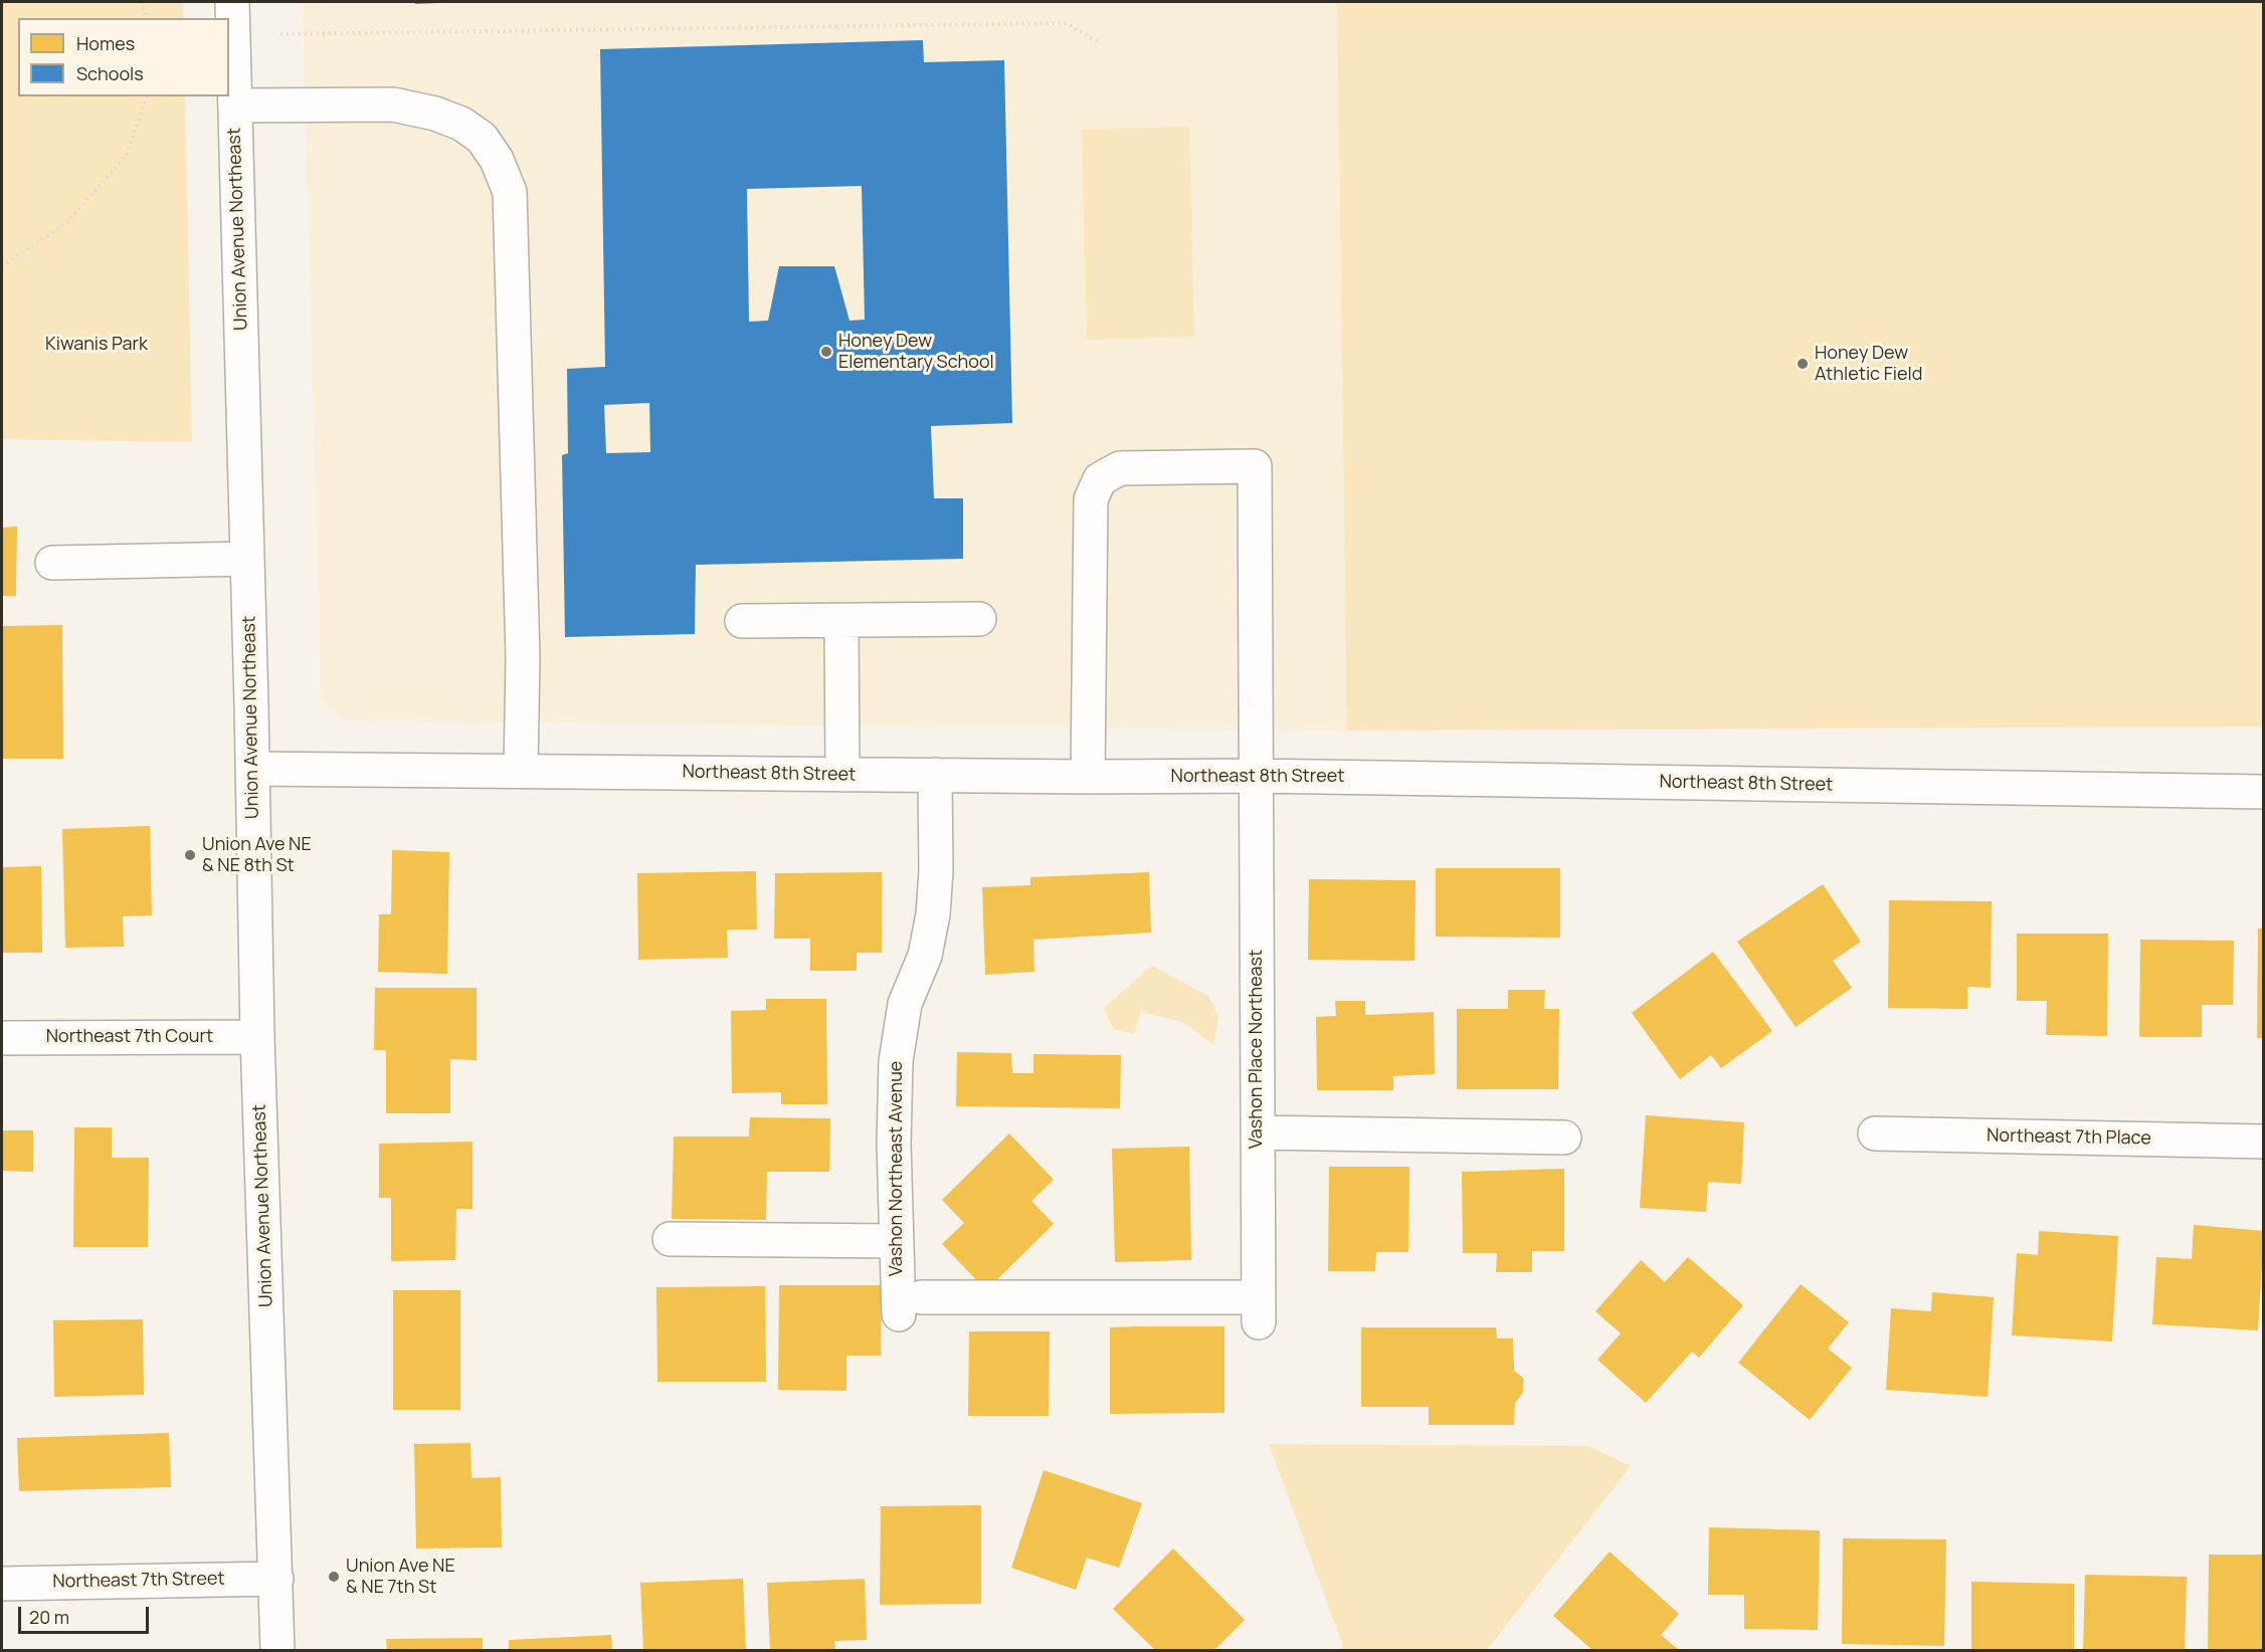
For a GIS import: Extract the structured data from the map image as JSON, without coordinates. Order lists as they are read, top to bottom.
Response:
{
  "streets": {
    "street": [
      "Union Avenue Northeast",
      "Northeast 8th Street",
      "Northeast 7th Court",
      "Vashon Place Northeast",
      "Northeast 7th Place",
      "Vashon Northeast Avenue",
      "Northeast 7th Street"
    ]
  },
  "crossings": [
    ["Union Avenue Northeast", "Northeast 8th Street"],
    ["Union Avenue Northeast", "Northeast 7th Court"],
    ["Union Avenue Northeast", "Northeast 7th Street"],
    ["Northeast 8th Street", "Vashon Place Northeast"],
    ["Northeast 8th Street", "Vashon Northeast Avenue"],
    ["Vashon Place Northeast", "Vashon Northeast Avenue"]
  ],
  "parks": ["Kiwanis Park"],
  "places": [
    "Honey Dew Elementary School",
    "Honey Dew Athletic Field",
    "Union Ave NE & NE 8th St",
    "Union Ave NE & NE 7th St"
  ],
  "legend": ["Homes", "Schools"],
  "scale_bar": "20 m"
}
